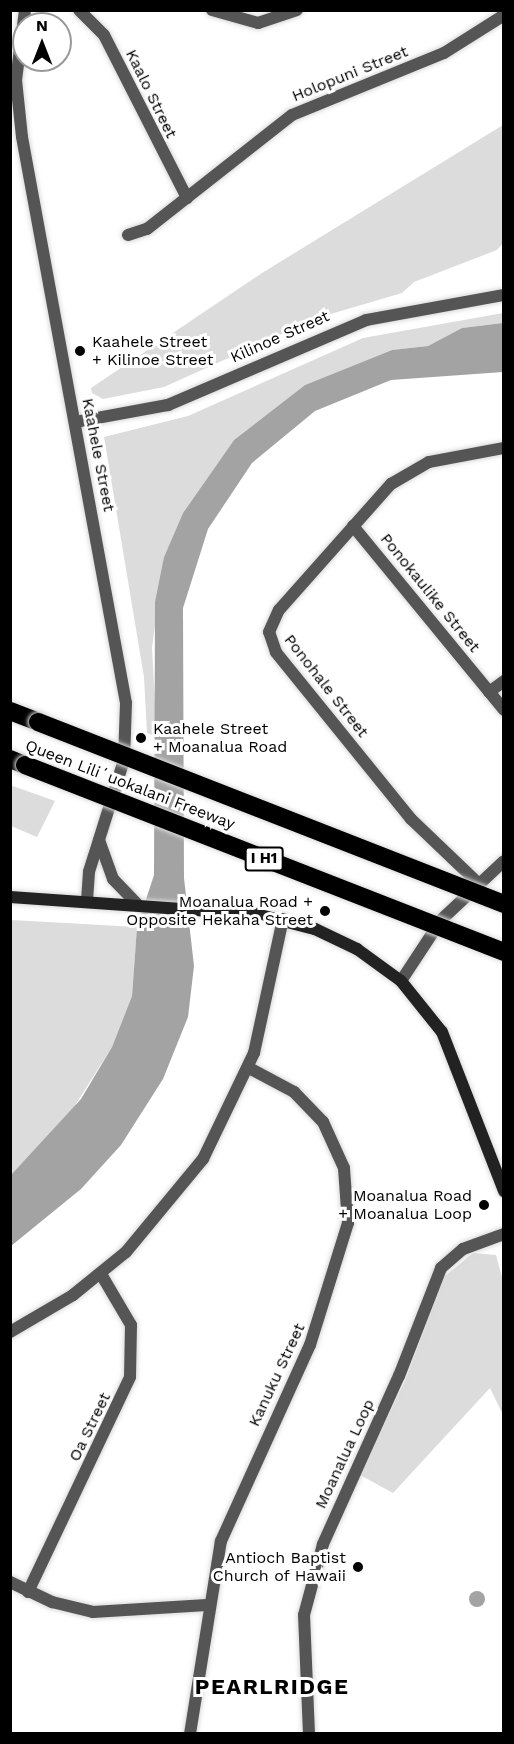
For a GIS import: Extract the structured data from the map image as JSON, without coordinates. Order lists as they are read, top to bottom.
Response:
{
  "streets": {
    "highway": ["Queen Liliʻuokalani Freeway", "I H1"],
    "street": [
      "Holopuni Street",
      "Kaalo Street",
      "Kilinoe Street",
      "Kaahele Street",
      "Ponokaulike Street",
      "Ponohale Street",
      "Kanuku Street",
      "Oa Street",
      "Moanalua Loop"
    ]
  },
  "crossings": [
    ["Holopuni Street", "Kaalo Street"],
    ["Kilinoe Street", "Kaahele Street"],
    ["Ponokaulike Street", "Ponohale Street"]
  ],
  "districts": ["PEARLRIDGE"],
  "places": [
    "Kaahele Street + Kilinoe Street",
    "Kaahele Street + Moanalua Road",
    "Moanalua Road + Opposite Hekaha Street",
    "Moanalua Road + Moanalua Loop",
    "Antioch Baptist Church of Hawaii"
  ],
  "north": "top"
}
